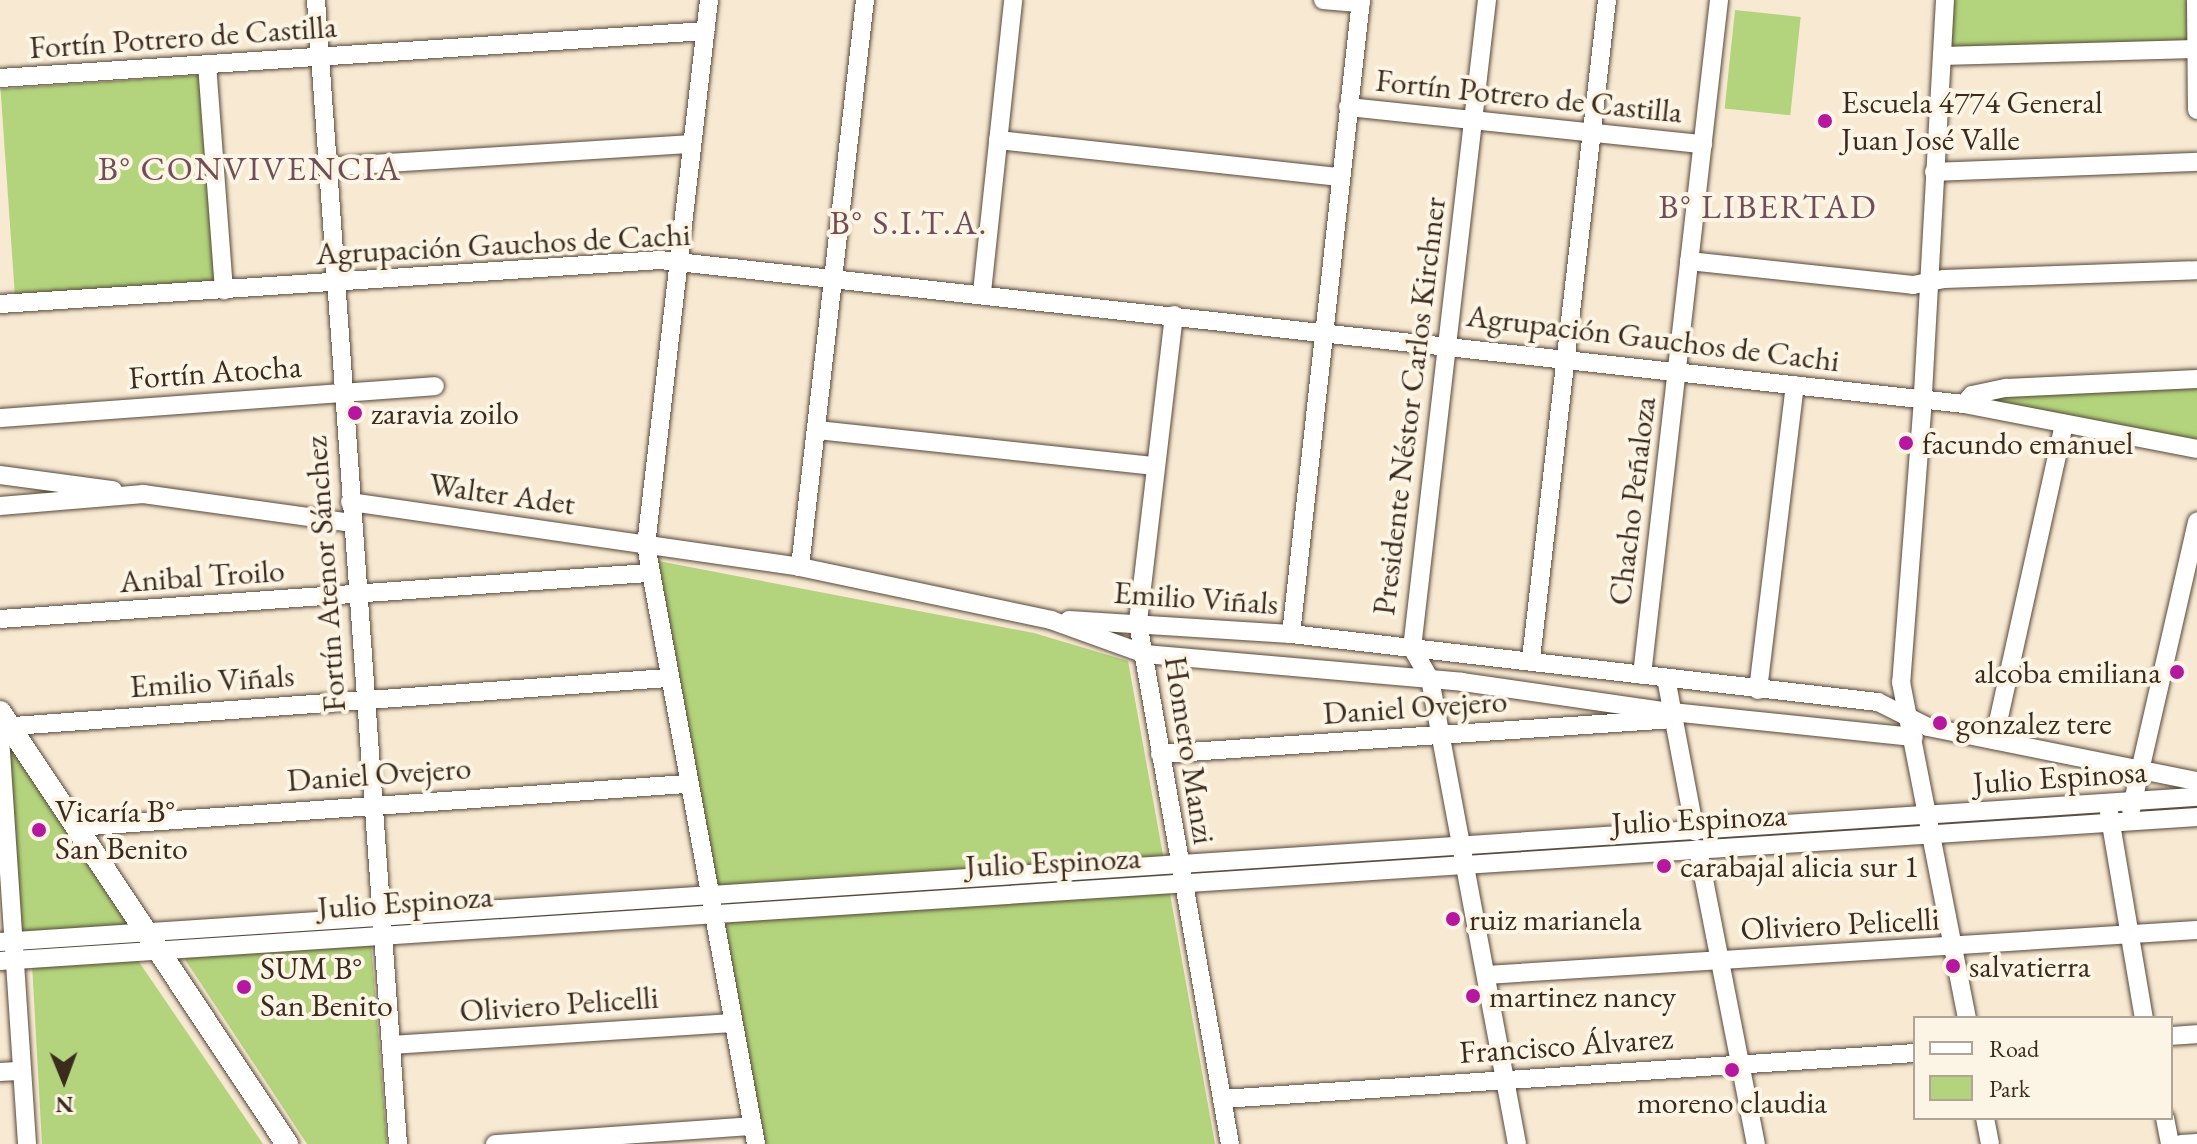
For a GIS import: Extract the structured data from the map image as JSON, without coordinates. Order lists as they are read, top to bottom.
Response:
{
  "streets": {
    "street": [
      "Fortín Potrero de Castilla",
      "Agrupación Gauchos de Cachi",
      "Fortín Atocha",
      "Presidente Néstor Carlos Kirchner",
      "Walter Adet",
      "Chacho Peñaloza",
      "Fortín Atenor Sánchez",
      "Anibal Troilo",
      "Emilio Viñals",
      "Daniel Ovejero",
      "Homero Manzi",
      "Julio Espinosa",
      "Julio Espinoza",
      "Oliviero Pelicelli",
      "Francisco Álvarez"
    ]
  },
  "crossings": [
    ["Fortín Potrero de Castilla", "Presidente Néstor Carlos Kirchner"],
    ["Fortín Potrero de Castilla", "Chacho Peñaloza"],
    ["Fortín Potrero de Castilla", "Fortín Atenor Sánchez"],
    ["Agrupación Gauchos de Cachi", "Presidente Néstor Carlos Kirchner"],
    ["Agrupación Gauchos de Cachi", "Chacho Peñaloza"],
    ["Agrupación Gauchos de Cachi", "Fortín Atenor Sánchez"],
    ["Agrupación Gauchos de Cachi", "Homero Manzi"],
    ["Fortín Atocha", "Fortín Atenor Sánchez"],
    ["Presidente Néstor Carlos Kirchner", "Emilio Viñals"],
    ["Presidente Néstor Carlos Kirchner", "Daniel Ovejero"],
    ["Presidente Néstor Carlos Kirchner", "Julio Espinoza"],
    ["Presidente Néstor Carlos Kirchner", "Oliviero Pelicelli"],
    ["Presidente Néstor Carlos Kirchner", "Francisco Álvarez"],
    ["Walter Adet", "Fortín Atenor Sánchez"],
    ["Walter Adet", "Emilio Viñals"],
    ["Chacho Peñaloza", "Emilio Viñals"],
    ["Fortín Atenor Sánchez", "Anibal Troilo"],
    ["Fortín Atenor Sánchez", "Emilio Viñals"],
    ["Fortín Atenor Sánchez", "Daniel Ovejero"],
    ["Fortín Atenor Sánchez", "Julio Espinoza"],
    ["Fortín Atenor Sánchez", "Oliviero Pelicelli"],
    ["Emilio Viñals", "Daniel Ovejero"],
    ["Emilio Viñals", "Homero Manzi"],
    ["Daniel Ovejero", "Homero Manzi"],
    ["Homero Manzi", "Julio Espinoza"],
    ["Homero Manzi", "Francisco Álvarez"],
    ["Julio Espinosa", "Julio Espinoza"]
  ],
  "districts": ["B° CONVIVENCIA", "B° LIBERTAD", "B° S.I.T.A."],
  "places": [
    "Escuela 4774 General Juan José Valle",
    "zaravia zoilo",
    "facundo emanuel",
    "alcoba emiliana",
    "gonzalez tere",
    "Vicaría B° San Benito",
    "carabajal alicia sur 1",
    "ruiz marianela",
    "salvatierra",
    "SUM B° San Benito",
    "martinez nancy",
    "moreno claudia"
  ],
  "legend": ["Road", "Park"],
  "north": "bottom"
}
